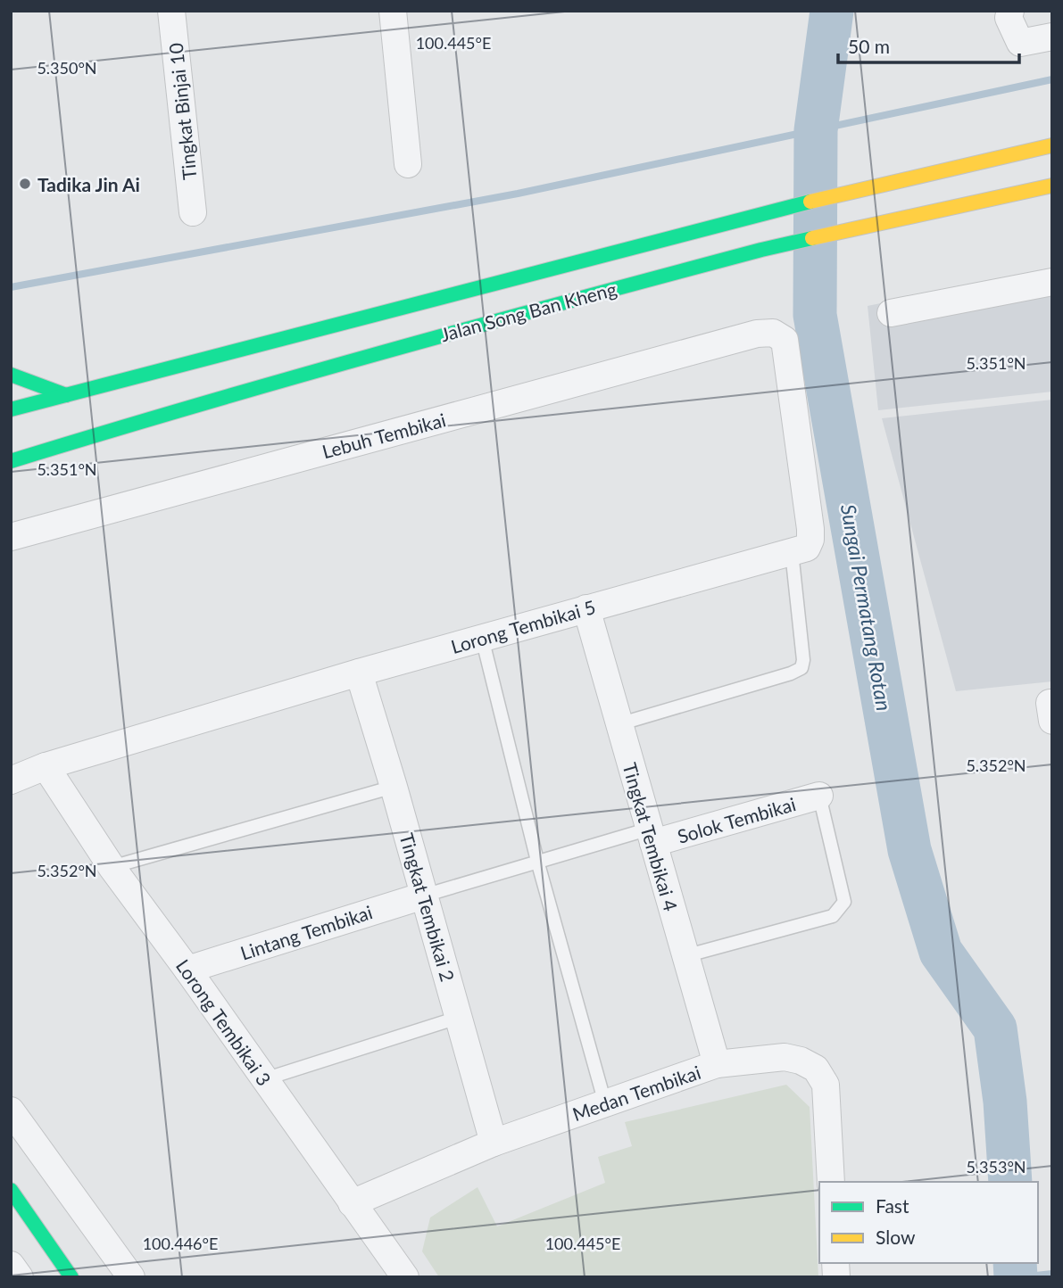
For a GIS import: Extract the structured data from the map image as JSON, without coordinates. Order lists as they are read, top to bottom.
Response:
{
  "streets": {
    "main road": ["Jalan Song Ban Kheng"],
    "street": [
      "Tingkat Binjai 10",
      "Lebuh Tembikai",
      "Lorong Tembikai 5",
      "Solok Tembikai",
      "Tingkat Tembikai 4",
      "Tingkat Tembikai 2",
      "Lintang Tembikai",
      "Lorong Tembikai 3",
      "Medan Tembikai"
    ]
  },
  "crossings": [
    ["Lebuh Tembikai", "Lorong Tembikai 5"],
    ["Lorong Tembikai 5", "Tingkat Tembikai 4"],
    ["Lorong Tembikai 5", "Tingkat Tembikai 2"],
    ["Lorong Tembikai 5", "Lorong Tembikai 3"],
    ["Solok Tembikai", "Tingkat Tembikai 4"],
    ["Tingkat Tembikai 4", "Medan Tembikai"],
    ["Tingkat Tembikai 2", "Lintang Tembikai"],
    ["Tingkat Tembikai 2", "Medan Tembikai"],
    ["Lintang Tembikai", "Lorong Tembikai 3"],
    ["Lorong Tembikai 3", "Medan Tembikai"]
  ],
  "water": ["Sungai Permatang Rotan"],
  "places": ["Tadika Jin Ai"],
  "legend": ["Fast", "Slow"],
  "scale_bar": "50 m",
  "coordinates": [
    "100.445°E",
    "5.350°N",
    "5.351°N",
    "5.352°N",
    "5.353°N",
    "100.446°E"
  ]
}
